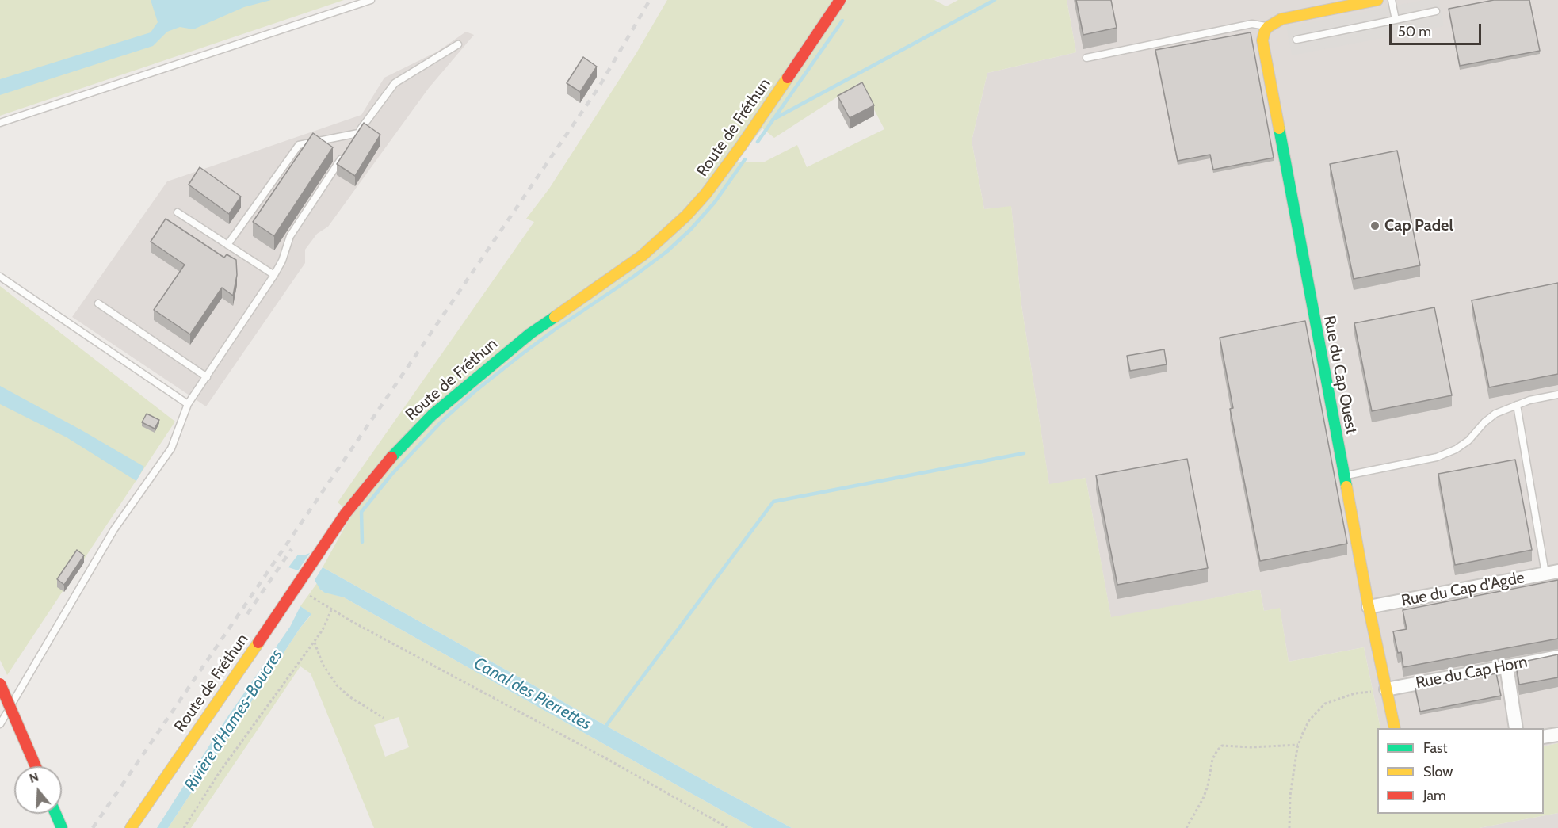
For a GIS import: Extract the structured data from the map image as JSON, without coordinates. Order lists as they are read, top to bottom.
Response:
{
  "streets": {
    "street": [
      "Route de Fréthun",
      "Rue du Cap Ouest",
      "Rue du Cap d'Agde",
      "Rue du Cap Horn"
    ]
  },
  "crossings": [
    ["Rue du Cap Ouest", "Rue du Cap d'Agde"],
    ["Rue du Cap Ouest", "Rue du Cap Horn"]
  ],
  "water": ["Canal des Pierrettes", "Rivière d'Hames-Boucres"],
  "places": ["Cap Padel"],
  "legend": ["Fast", "Slow", "Jam"],
  "scale_bar": "50 m",
  "north": "top"
}
